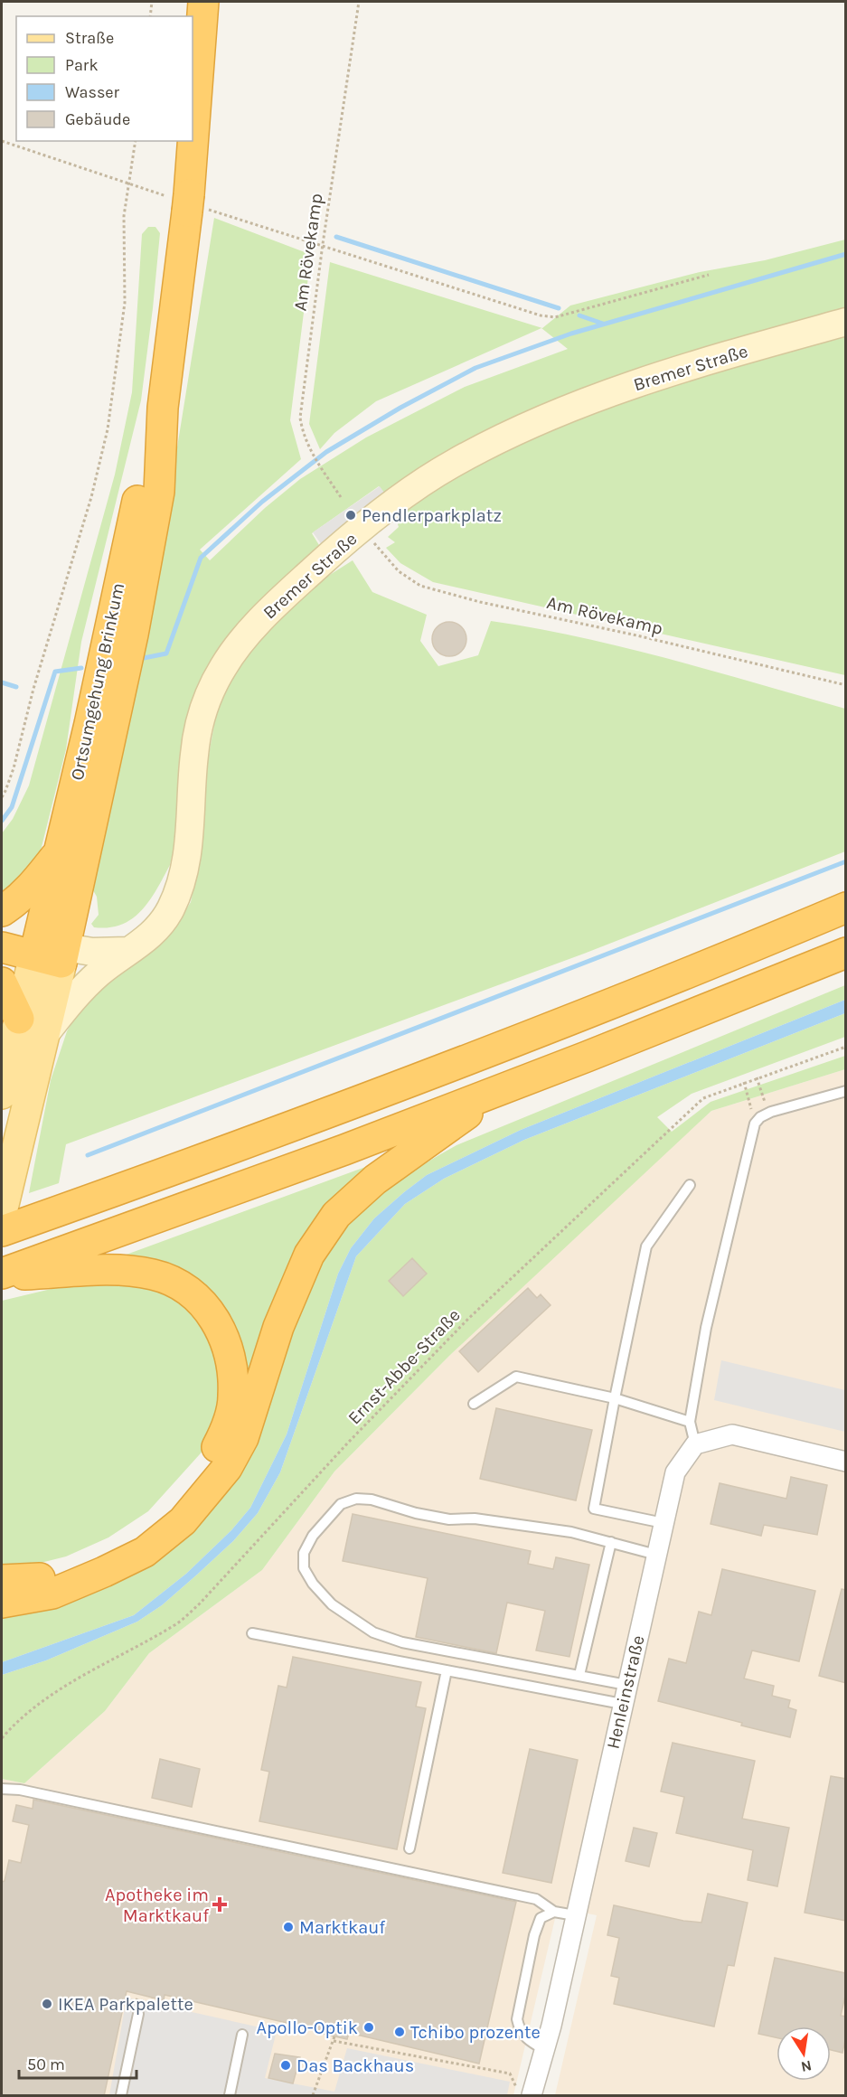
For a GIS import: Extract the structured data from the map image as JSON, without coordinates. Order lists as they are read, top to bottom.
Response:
{
  "streets": {
    "highway": ["Ortsumgehung Brinkum"],
    "street": ["Bremer Straße", "Henleinstraße"],
    "path": ["Am Rövekamp", "Ernst-Abbe-Straße"]
  },
  "crossings": [
    ["Bremer Straße", "Ortsumgehung Brinkum"]
  ],
  "places": {
    "other": [
      "Pendlerparkplatz",
      "Marktkauf",
      "IKEA Parkpalette",
      "Apollo-Optik",
      "Tchibo prozente",
      "Das Backhaus"
    ],
    "health": ["Apotheke im Marktkauf"]
  },
  "legend": [
    "Straße",
    "Park",
    "Wasser",
    "Gebäude"
  ],
  "scale_bar": "50 m",
  "north": "bottom"
}
